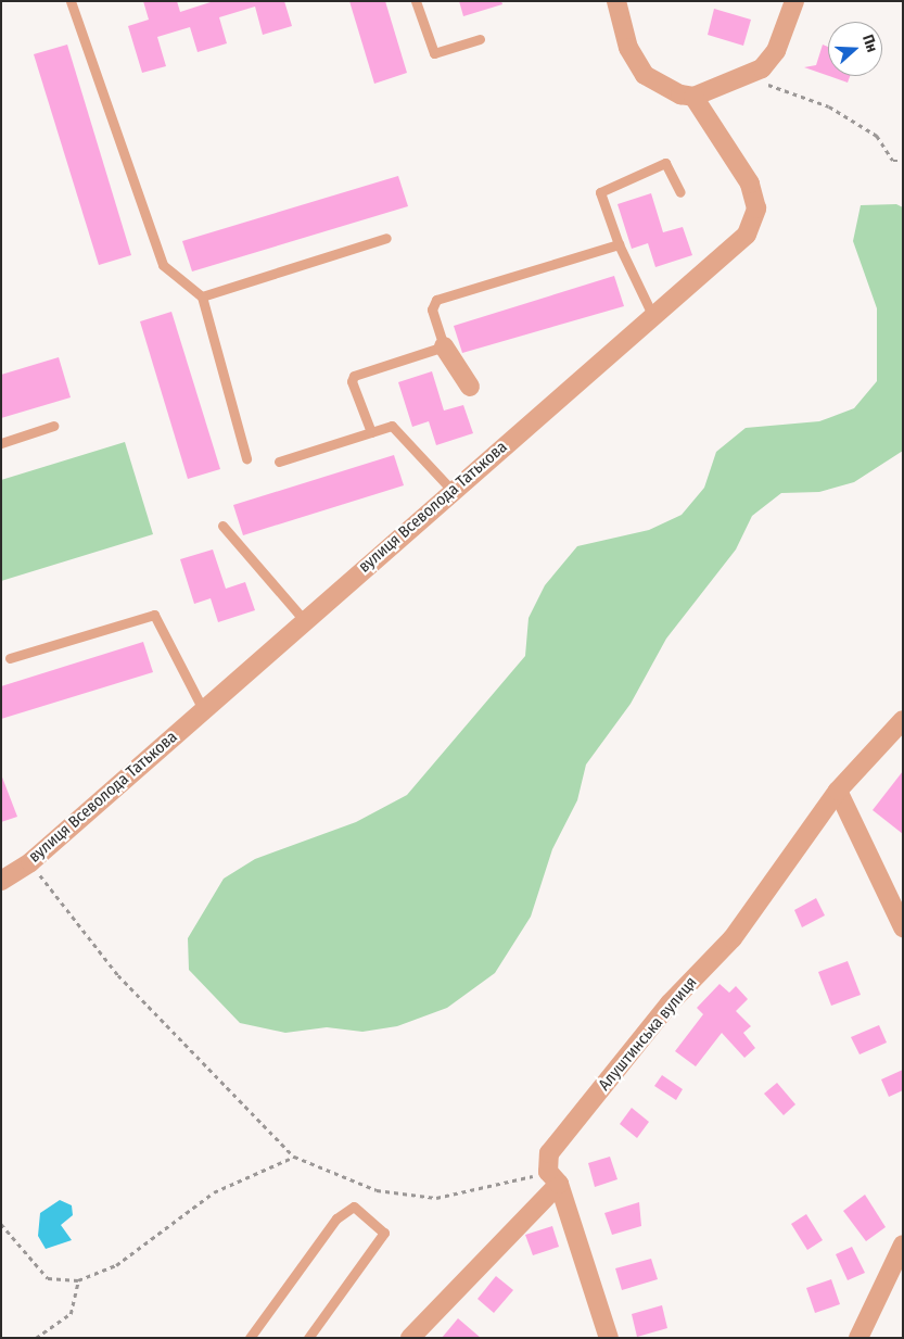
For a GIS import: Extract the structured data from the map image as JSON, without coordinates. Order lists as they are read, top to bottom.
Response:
{
  "streets": {
    "street": ["вулиця Всеволода Татькова", "Алуштинська вулиця"]
  },
  "north": "right"
}
